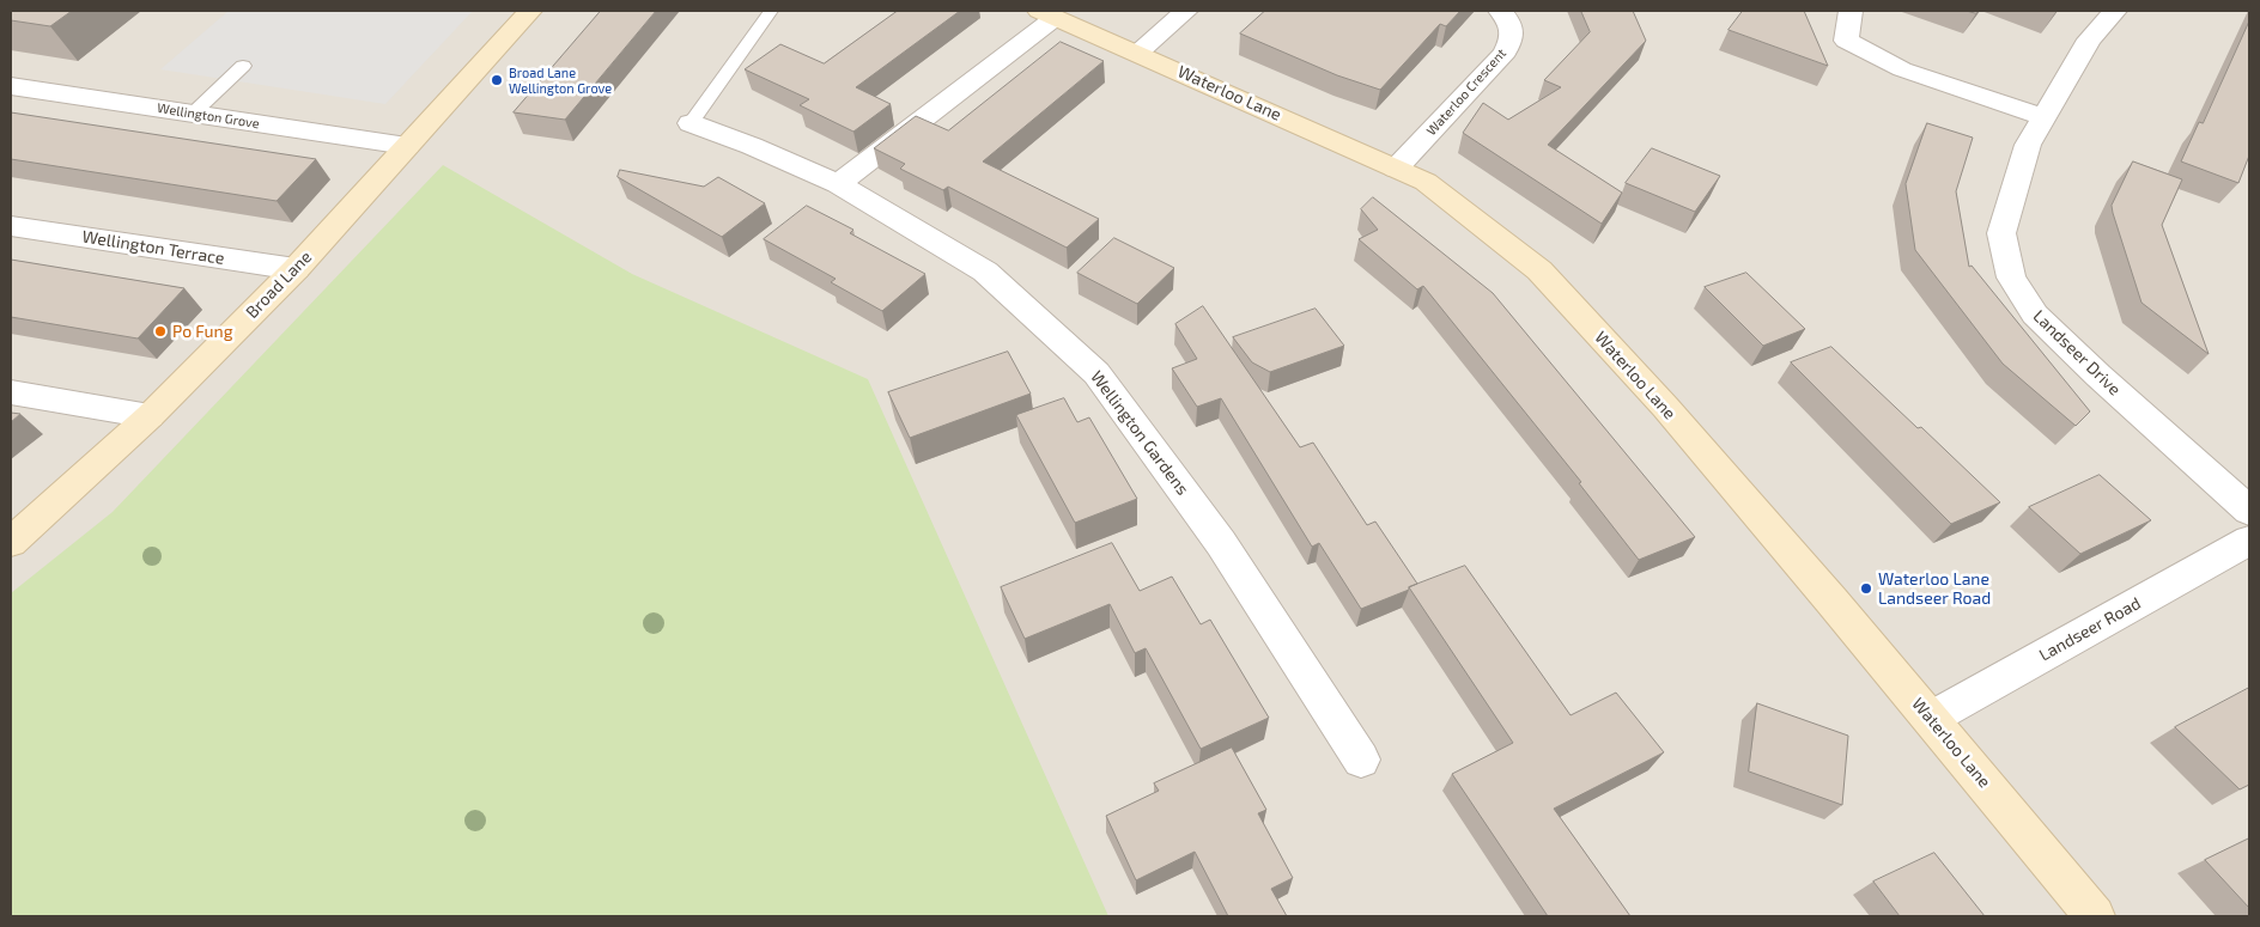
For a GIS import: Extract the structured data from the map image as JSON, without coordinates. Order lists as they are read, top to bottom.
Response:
{
  "streets": {
    "street": [
      "Waterloo Crescent",
      "Waterloo Lane",
      "Wellington Grove",
      "Wellington Terrace",
      "Broad Lane",
      "Landseer Drive",
      "Wellington Gardens",
      "Landseer Road"
    ]
  },
  "crossings": [
    ["Waterloo Crescent", "Waterloo Lane"],
    ["Waterloo Lane", "Landseer Road"],
    ["Wellington Grove", "Broad Lane"],
    ["Wellington Terrace", "Broad Lane"]
  ],
  "places": ["Broad Lane Wellington Grove", "Po Fung", "Waterloo Lane Landseer Road"]
}
